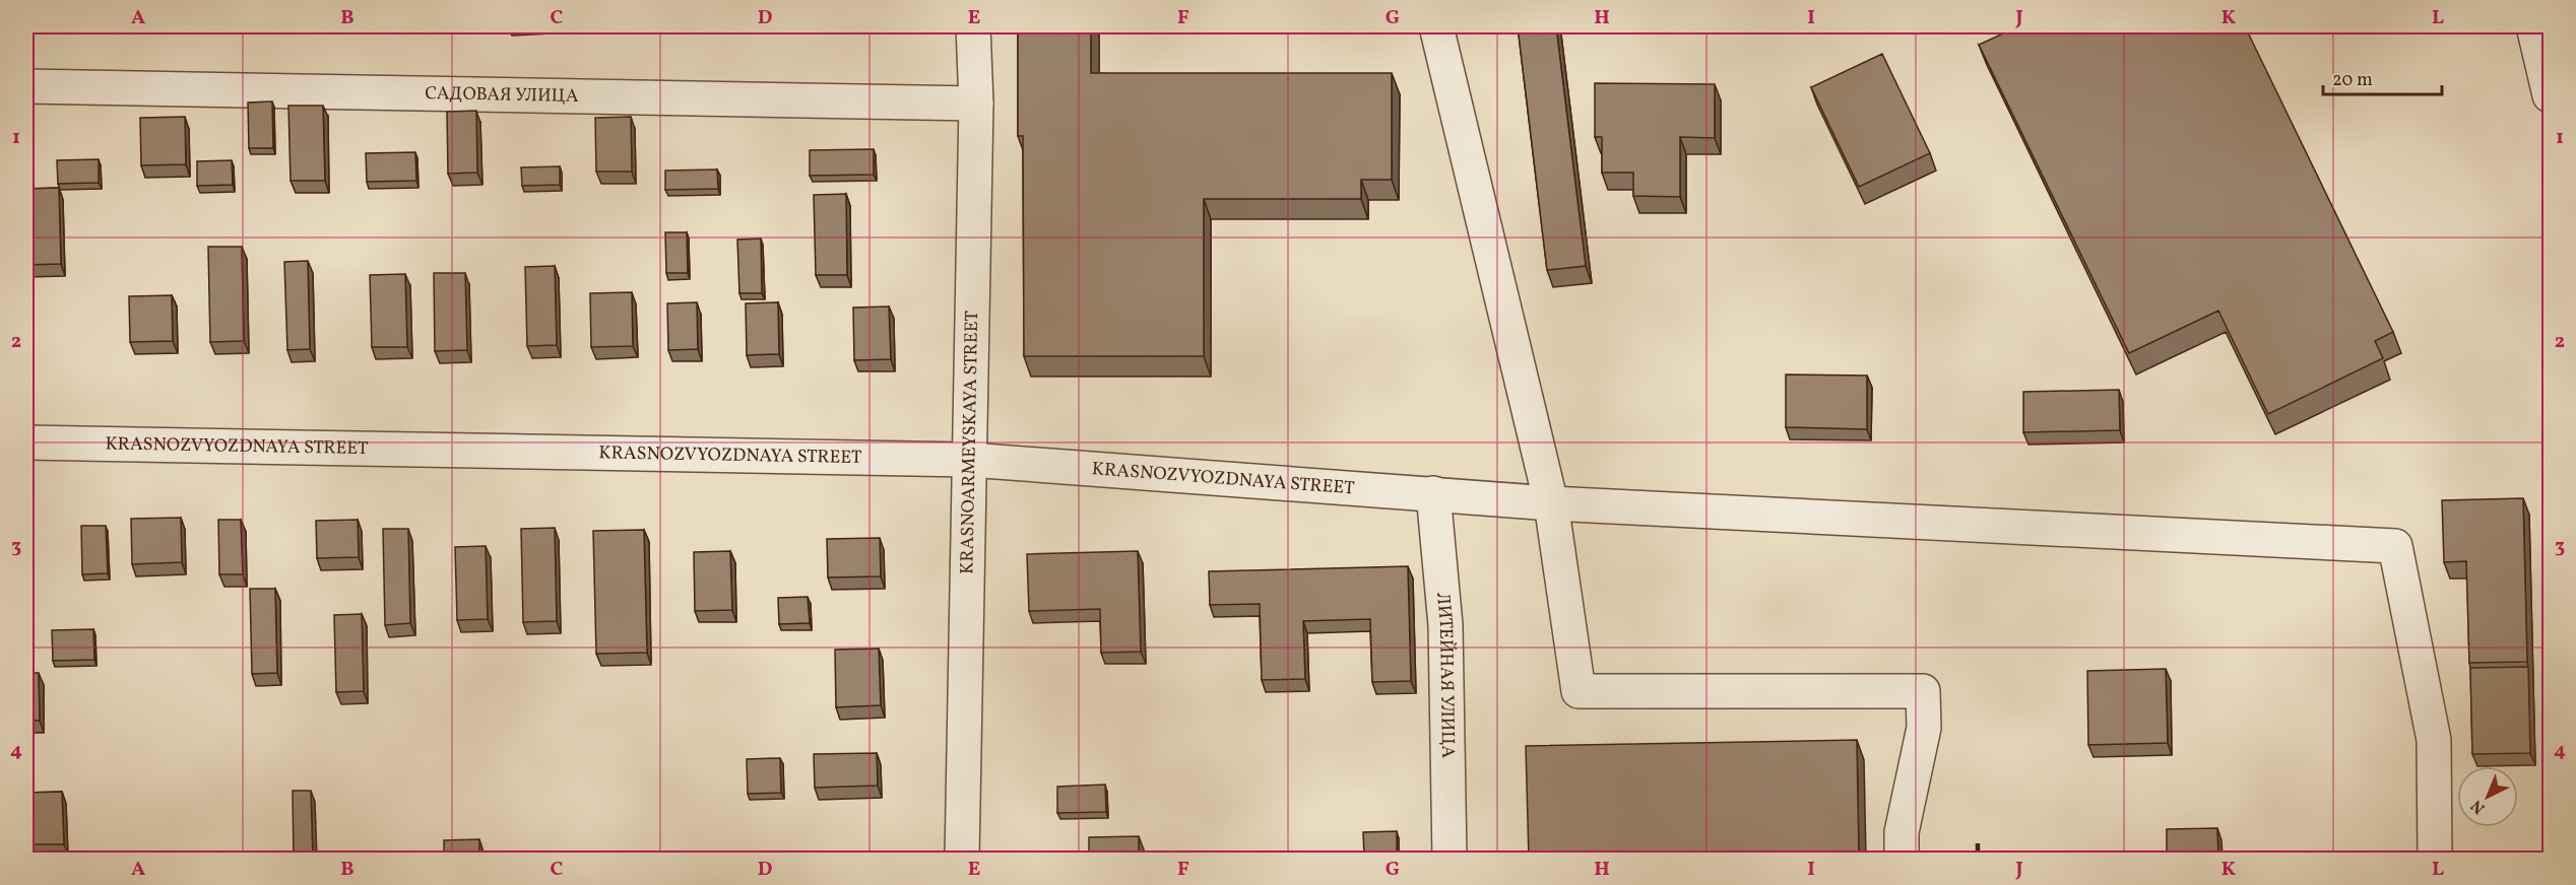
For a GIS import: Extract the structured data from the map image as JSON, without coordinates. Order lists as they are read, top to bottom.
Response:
{
  "streets": {
    "street": [
      "САДОВАЯ УЛИЦА",
      "KRASNOARMEYSKAYA STREET",
      "KRASNOZVYOZDNAYA STREET",
      "ЛИТЕЙНАЯ УЛИЦА"
    ]
  },
  "crossings": [
    ["САДОВАЯ УЛИЦА", "KRASNOARMEYSKAYA STREET"],
    ["KRASNOARMEYSKAYA STREET", "KRASNOZVYOZDNAYA STREET"],
    ["KRASNOZVYOZDNAYA STREET", "ЛИТЕЙНАЯ УЛИЦА"]
  ],
  "scale_bar": "20 m",
  "north": "bottom left",
  "grid": {
    "columns": [
      "A",
      "B",
      "C",
      "D",
      "E",
      "F",
      "G",
      "H",
      "I",
      "J",
      "K",
      "L"
    ],
    "rows": [
      "1",
      "2",
      "3",
      "4"
    ]
  }
}
